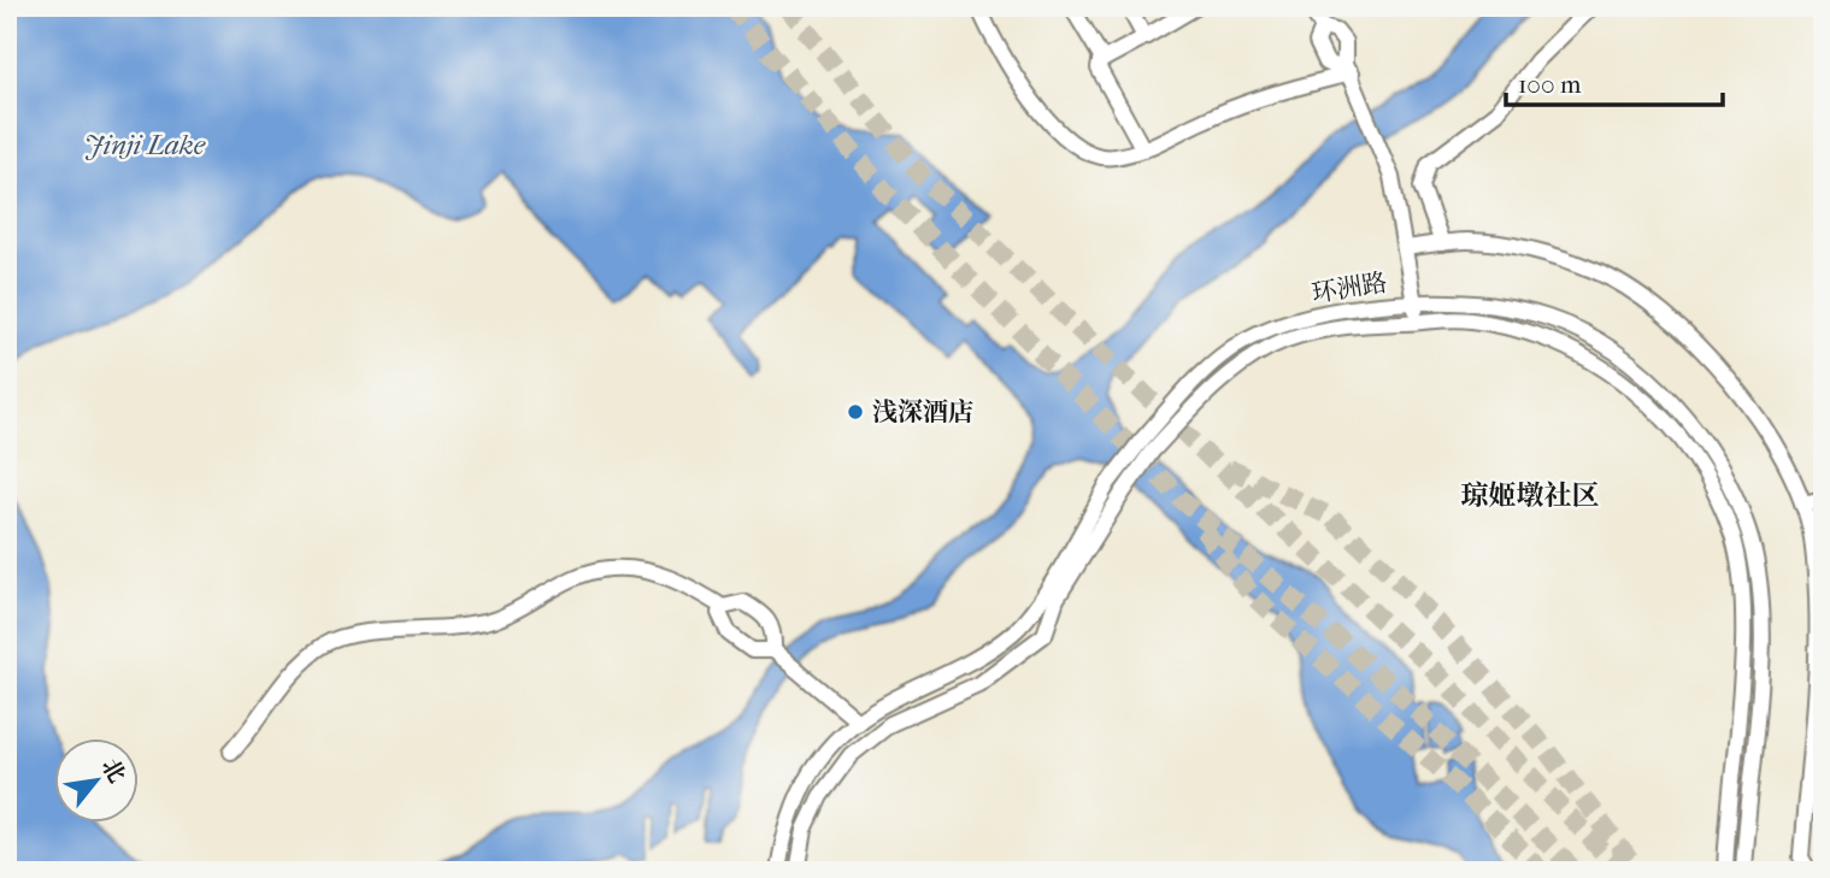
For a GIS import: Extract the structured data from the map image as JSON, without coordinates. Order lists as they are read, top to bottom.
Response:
{
  "streets": {
    "street": ["环洲路"]
  },
  "districts": ["琼姬墩社区"],
  "water": ["Jinji Lake"],
  "places": ["浅深酒店"],
  "scale_bar": "100 m",
  "north": "top right"
}
